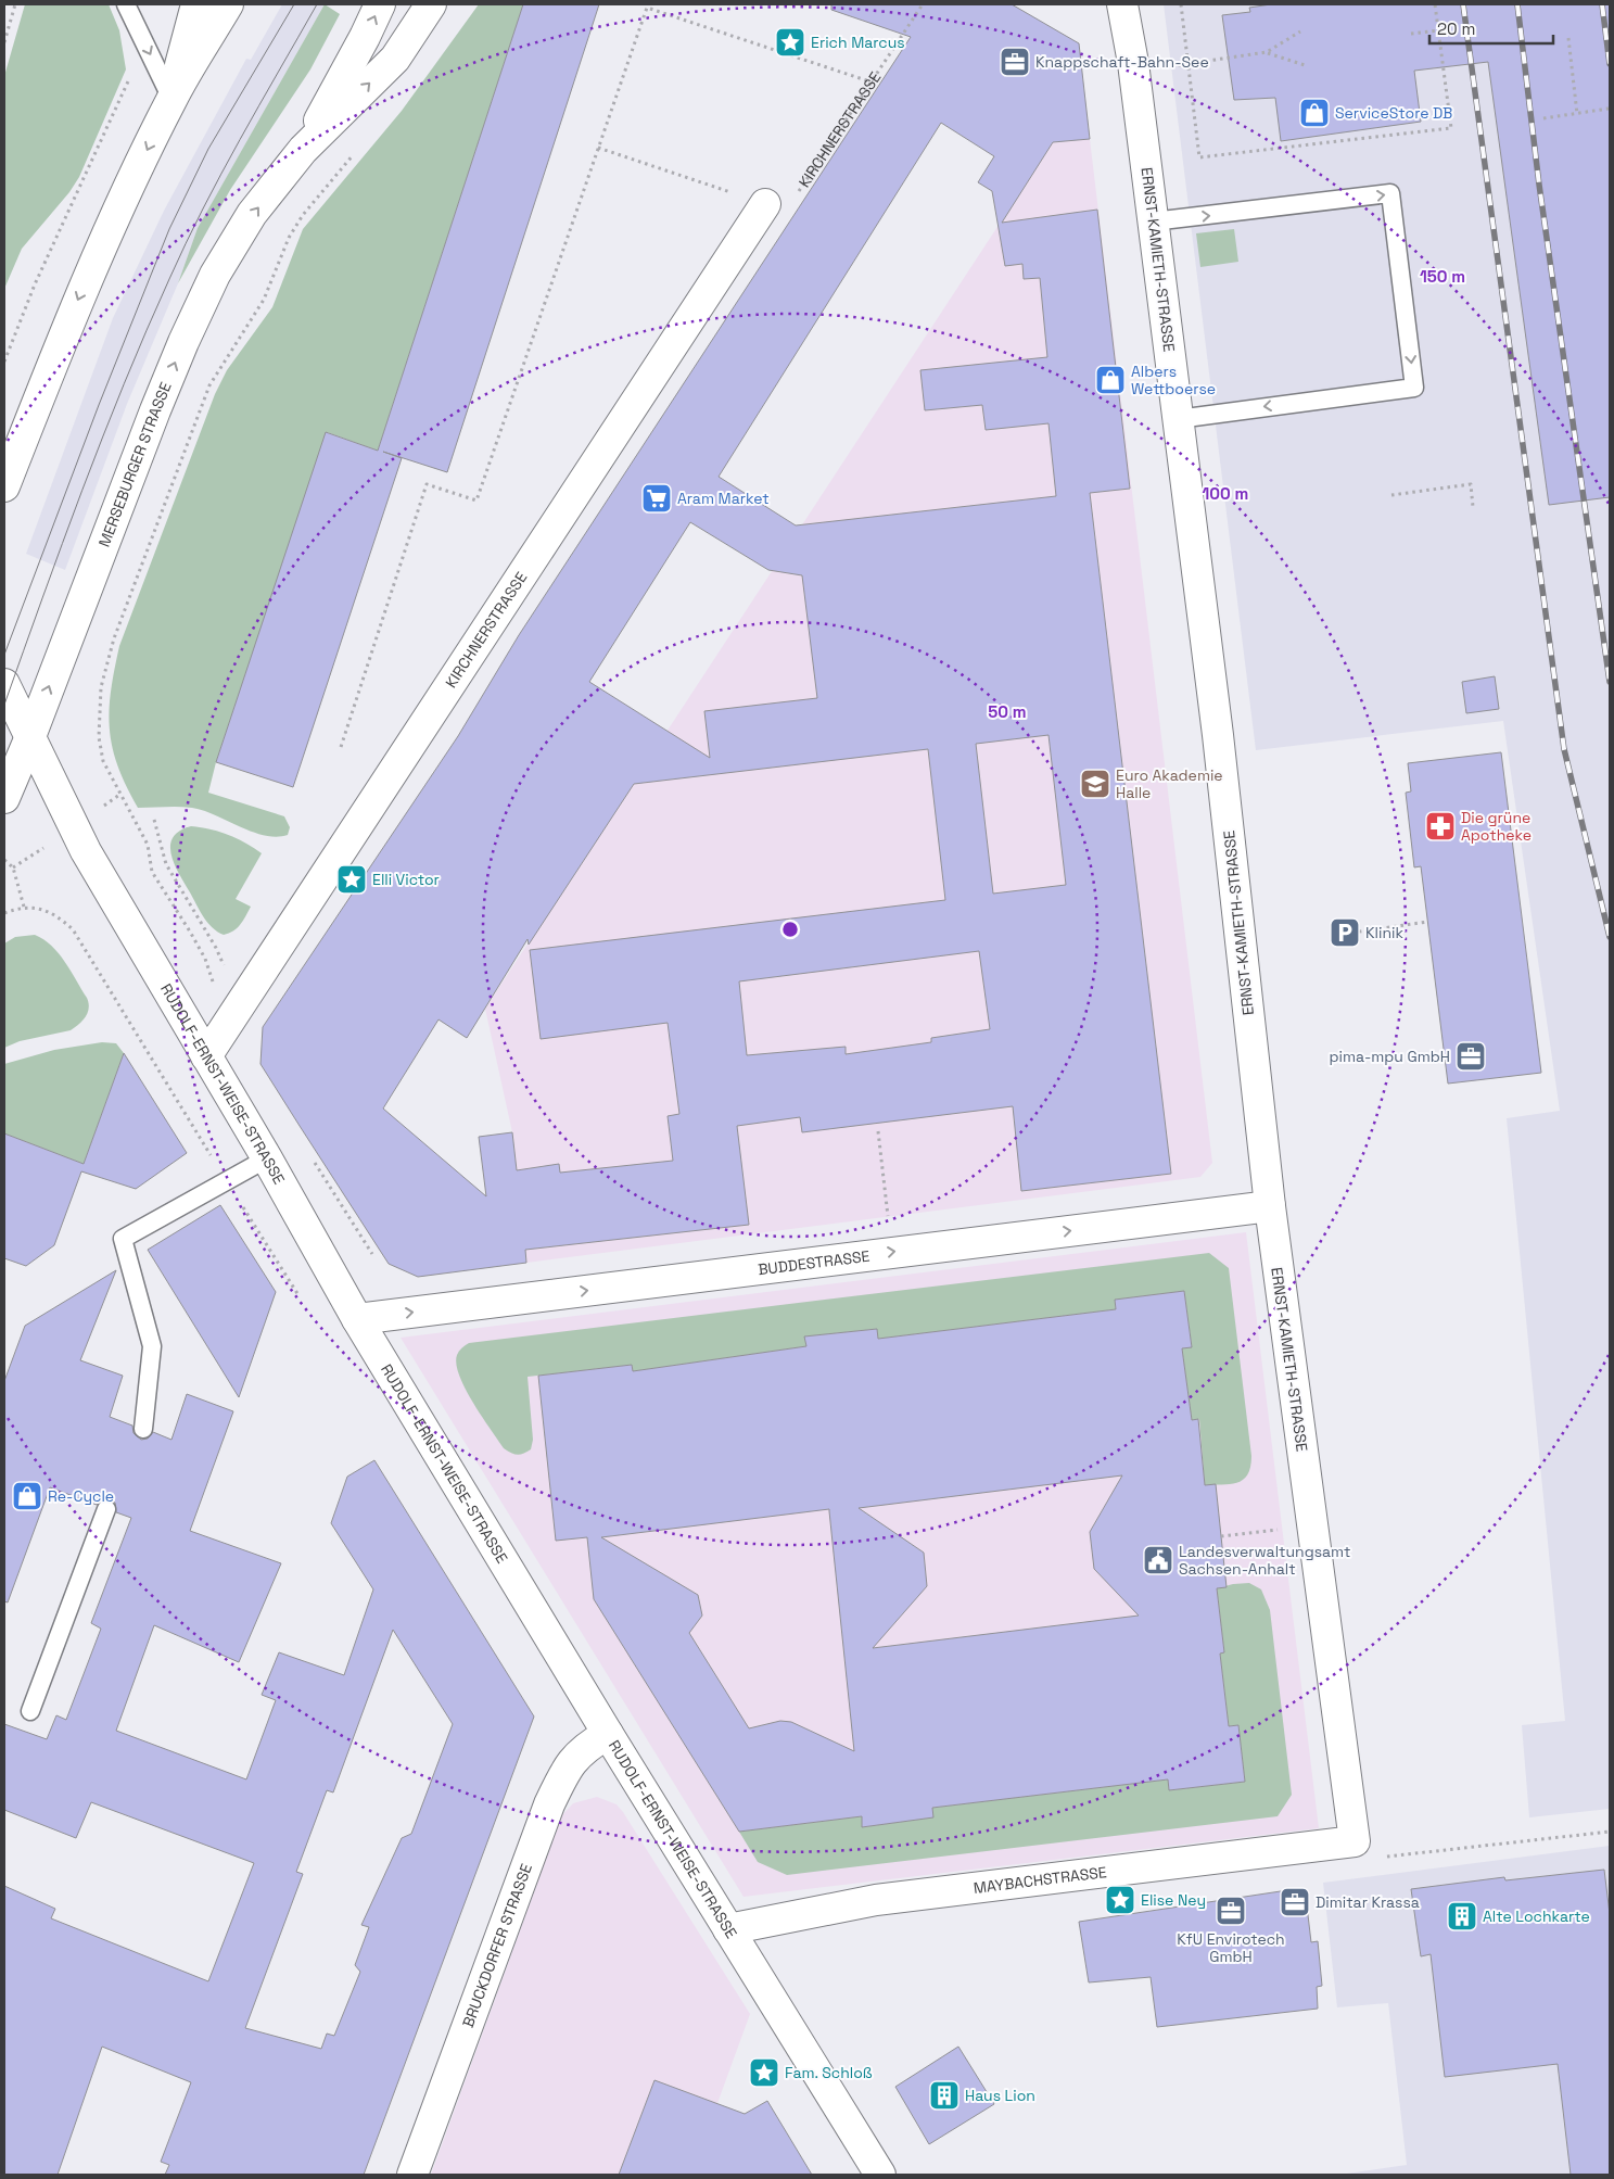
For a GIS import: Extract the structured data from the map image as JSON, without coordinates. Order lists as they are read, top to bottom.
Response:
{
  "streets": {
    "street": [
      "KIRCHNERSTRASSE",
      "ERNST-KAMIETH-STRASSE",
      "MERSEBURGER STRASSE",
      "RUDOLF-ERNST-WEISE-STRASSE",
      "BUDDESTRASSE",
      "MAYBACHSTRASSE",
      "BRUCKDORFER STRASSE"
    ]
  },
  "crossings": [
    ["KIRCHNERSTRASSE", "RUDOLF-ERNST-WEISE-STRASSE"],
    ["ERNST-KAMIETH-STRASSE", "BUDDESTRASSE"],
    ["ERNST-KAMIETH-STRASSE", "MAYBACHSTRASSE"],
    ["MERSEBURGER STRASSE", "RUDOLF-ERNST-WEISE-STRASSE"],
    ["RUDOLF-ERNST-WEISE-STRASSE", "BUDDESTRASSE"],
    ["RUDOLF-ERNST-WEISE-STRASSE", "MAYBACHSTRASSE"],
    ["RUDOLF-ERNST-WEISE-STRASSE", "BRUCKDORFER STRASSE"]
  ],
  "one_way": ["BUDDESTRASSE"],
  "places": {
    "place": [
      "Erich Marcus",
      "Elli Victor",
      "Elise Ney",
      "Fam. Schloß"
    ],
    "office": [
      "Knappschaft-Bahn-See",
      "pima-mpu GmbH",
      "Dimitar Krassa",
      "KfU Envirotech GmbH"
    ],
    "shop": ["ServiceStore DB", "Albers Wettboerse", "Re-Cycle"],
    "supermarket": ["Aram Market"],
    "school or university": ["Euro Akademie Halle"],
    "pharmacy": ["Die grüne Apotheke"],
    "parking": ["Klinik"],
    "public building": ["Landesverwaltungsamt Sachsen-Anhalt"],
    "building": ["Alte Lochkarte", "Haus Lion"]
  },
  "scale_bar": "20 m",
  "rings": ["150 m", "100 m", "50 m"]
}
